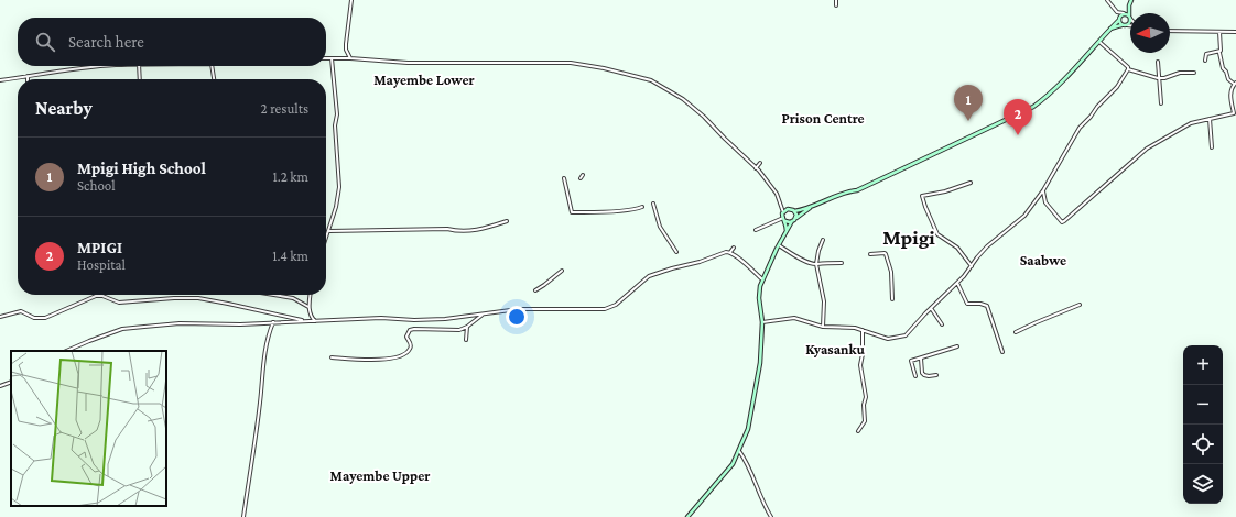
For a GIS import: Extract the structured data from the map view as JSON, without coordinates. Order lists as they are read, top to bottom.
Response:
{
  "districts": [
    "Mayembe Lower",
    "Prison Centre",
    "Mpigi",
    "Saabwe",
    "Kyasanku",
    "Mayembe Upper"
  ],
  "north": "left",
  "page": {
    "search": "Search here",
    "heading": ["Nearby", "2 results"],
    "pins": ["1", "2"],
    "list": [
      {
        "mark": "1",
        "name": "Mpigi High School",
        "note": "School",
        "value": "1.2 km"
      },
      {
        "mark": "2",
        "name": "MPIGI",
        "note": "Hospital",
        "value": "1.4 km"
      }
    ],
    "map_buttons": ["+", "−"]
  }
}
